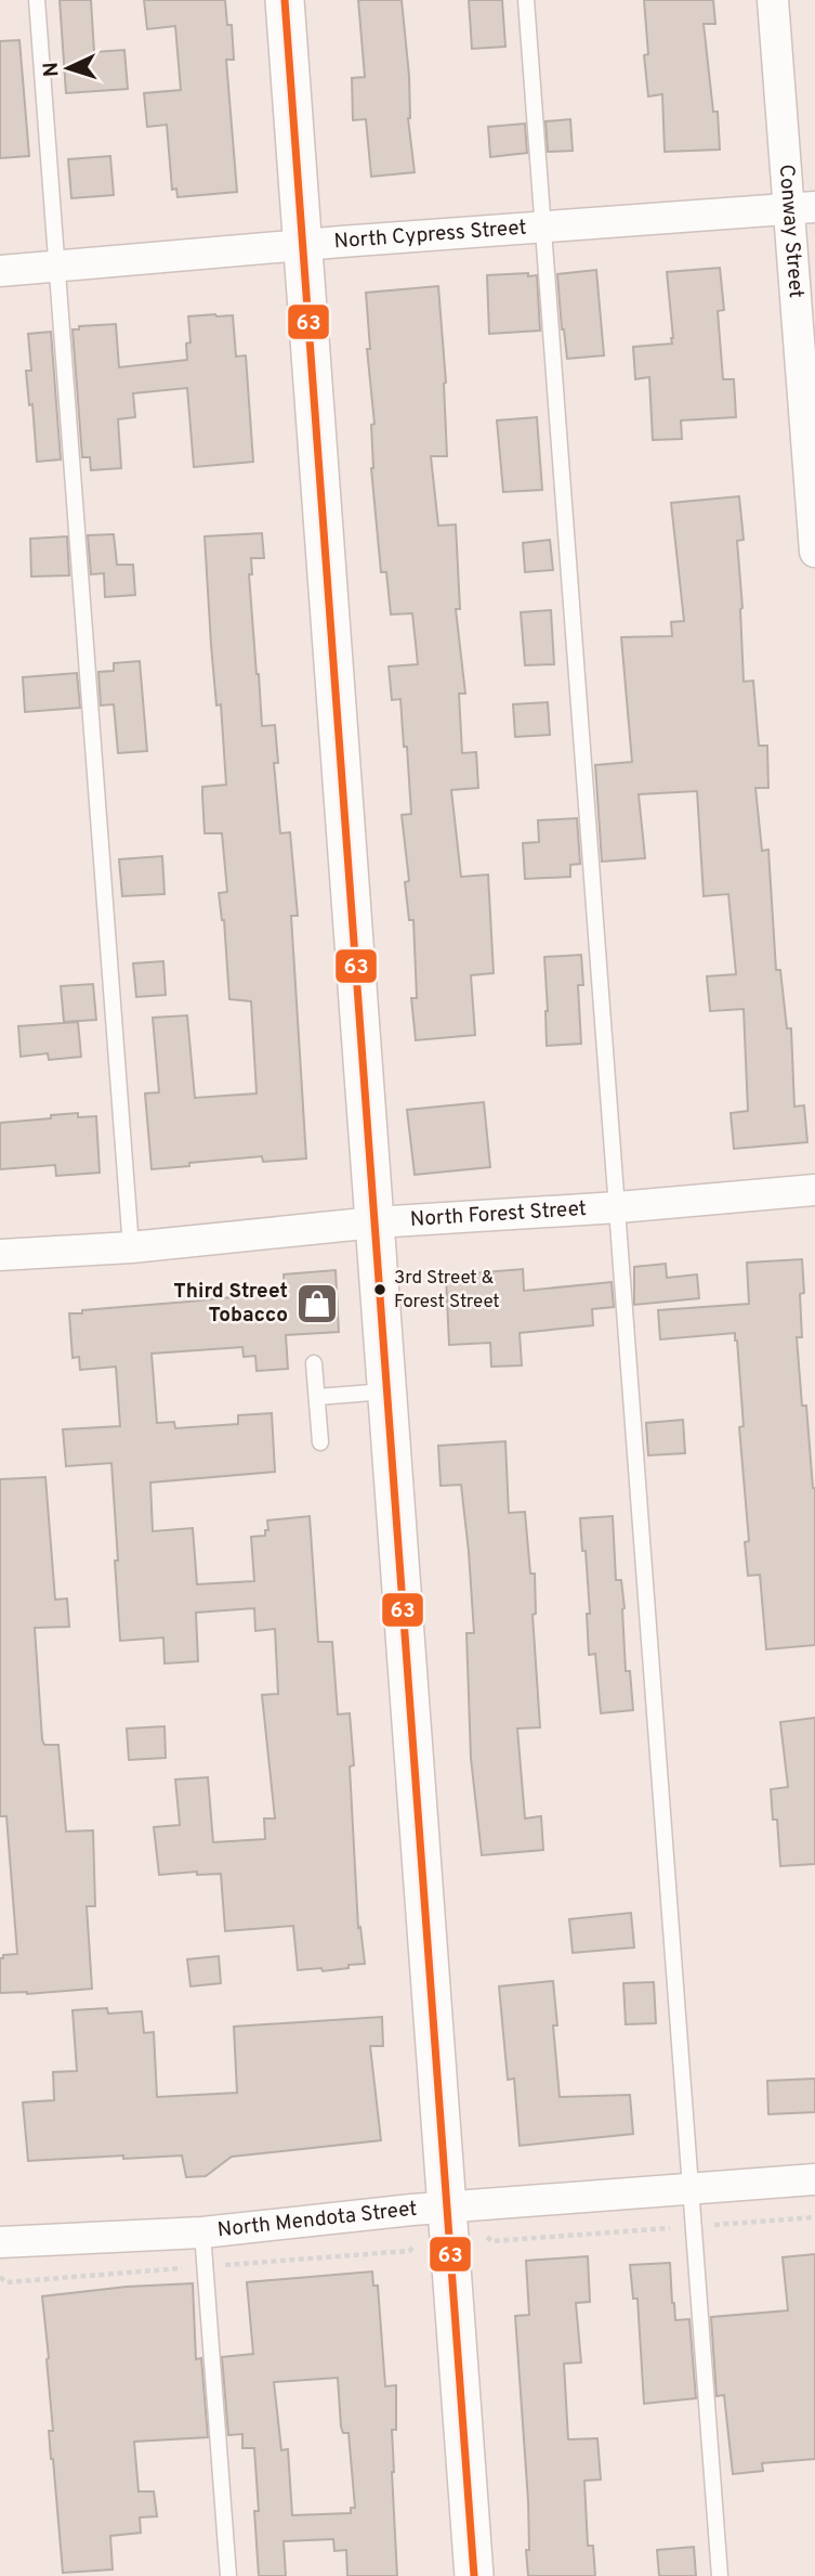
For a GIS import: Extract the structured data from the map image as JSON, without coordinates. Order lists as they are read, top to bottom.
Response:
{
  "streets": {
    "street": [
      "Conway Street",
      "North Cypress Street",
      "North Forest Street",
      "North Mendota Street"
    ]
  },
  "crossings": [
    ["Conway Street", "North Cypress Street"]
  ],
  "places": {
    "other": ["3rd Street & Forest Street"],
    "shop": ["Third Street Tobacco"]
  },
  "lines": ["transit line 63"],
  "north": "left"
}
